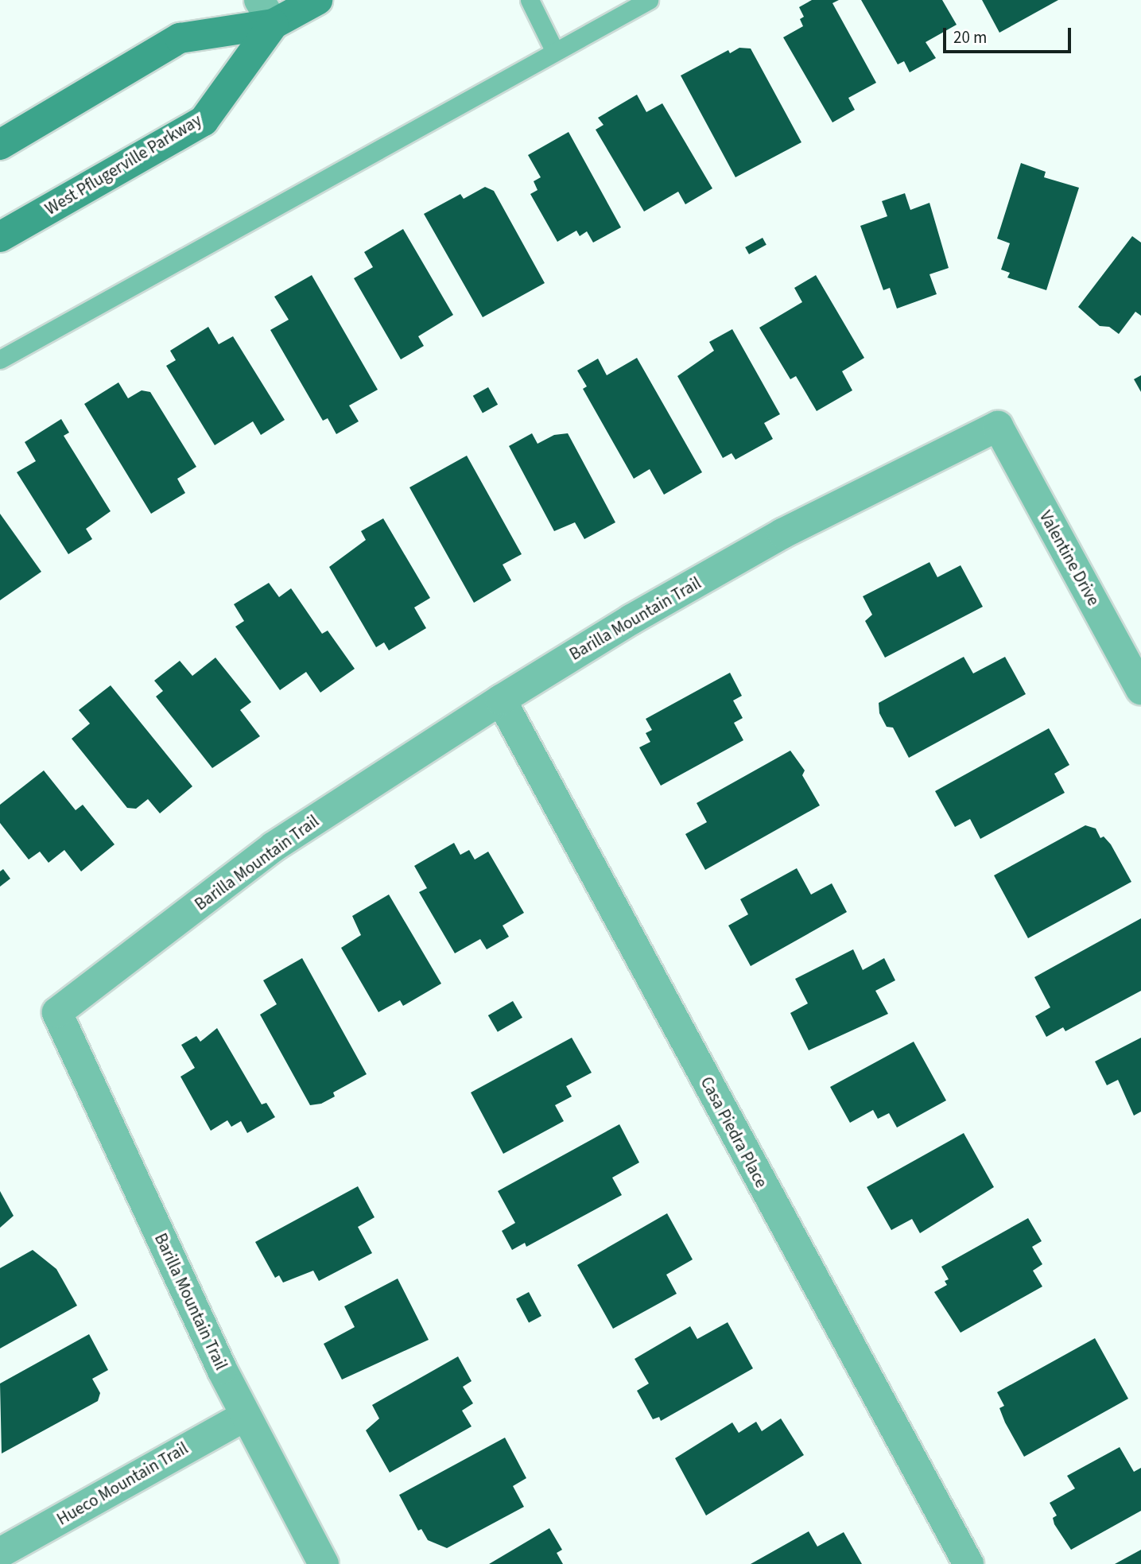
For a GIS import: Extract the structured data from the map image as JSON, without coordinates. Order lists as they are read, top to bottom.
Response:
{
  "streets": {
    "main road": ["West Pflugerville Parkway"],
    "street": [
      "Valentine Drive",
      "Barilla Mountain Trail",
      "Casa Piedra Place",
      "Hueco Mountain Trail"
    ]
  },
  "crossings": [
    ["Valentine Drive", "Barilla Mountain Trail"],
    ["Barilla Mountain Trail", "Casa Piedra Place"],
    ["Barilla Mountain Trail", "Hueco Mountain Trail"]
  ],
  "scale_bar": "20 m"
}
